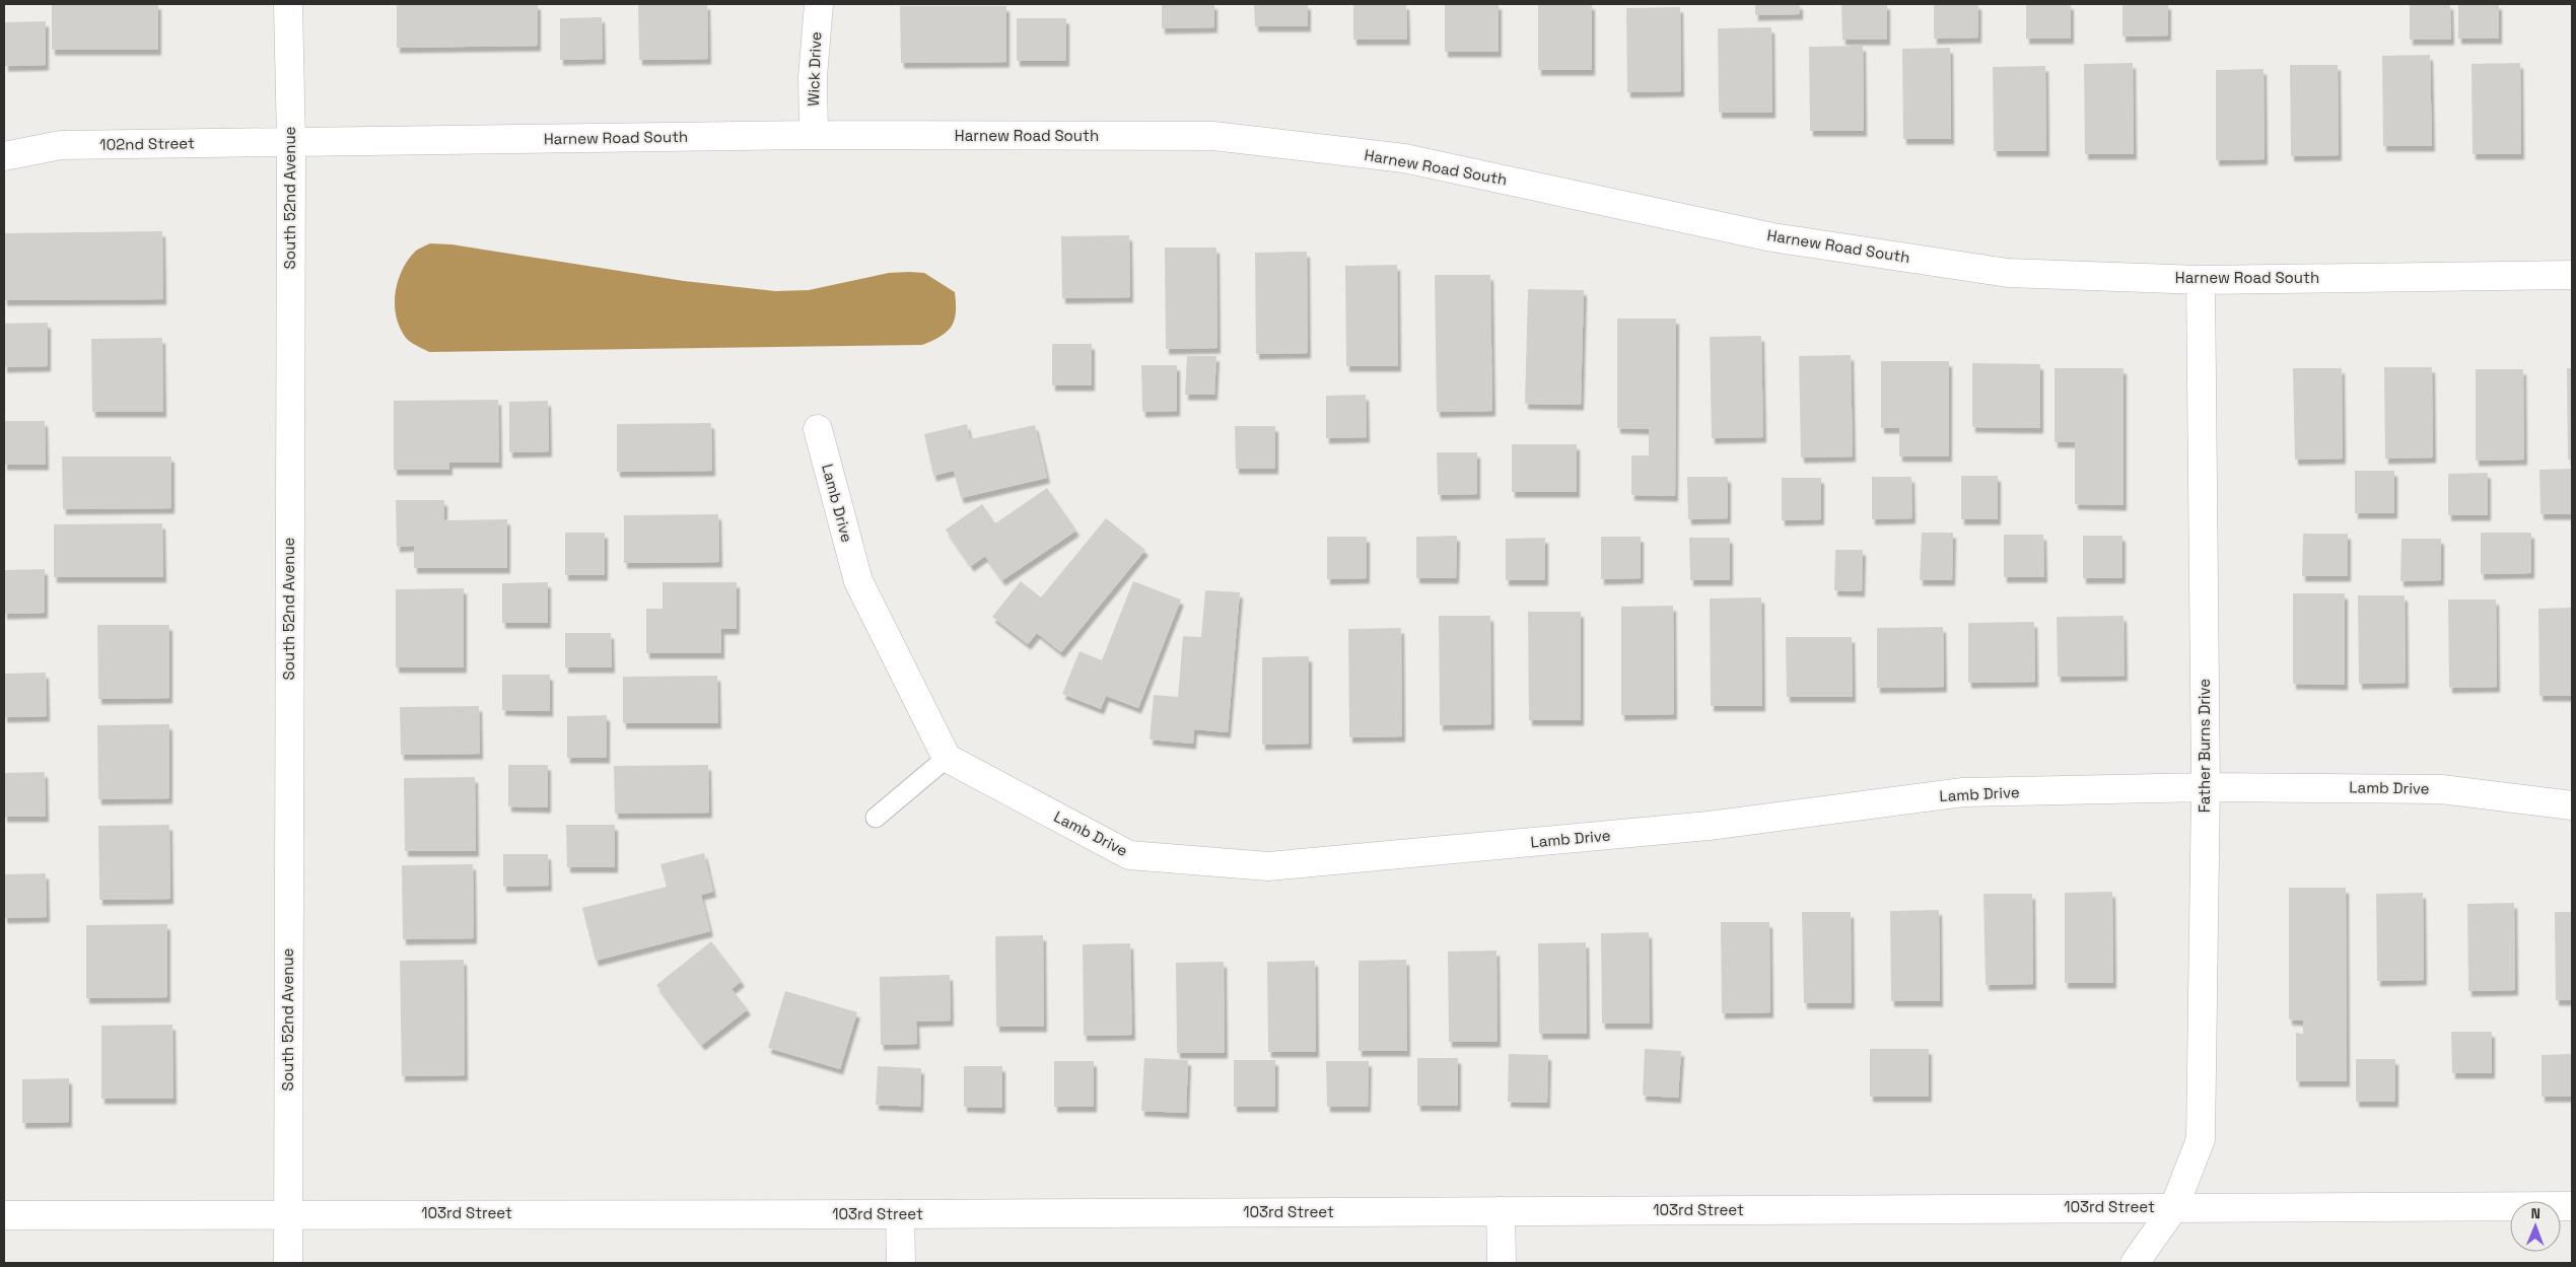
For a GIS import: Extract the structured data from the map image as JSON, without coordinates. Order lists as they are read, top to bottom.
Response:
{
  "streets": {
    "street": [
      "Wick Drive",
      "Harnew Road South",
      "102nd Street",
      "South 52nd Avenue",
      "Lamb Drive",
      "Father Burns Drive",
      "103rd Street"
    ]
  },
  "crossings": [
    ["Wick Drive", "Harnew Road South"],
    ["Harnew Road South", "102nd Street"],
    ["Harnew Road South", "South 52nd Avenue"],
    ["Harnew Road South", "Father Burns Drive"],
    ["102nd Street", "South 52nd Avenue"],
    ["South 52nd Avenue", "103rd Street"],
    ["Lamb Drive", "Father Burns Drive"],
    ["Father Burns Drive", "103rd Street"]
  ],
  "north": "top"
}
